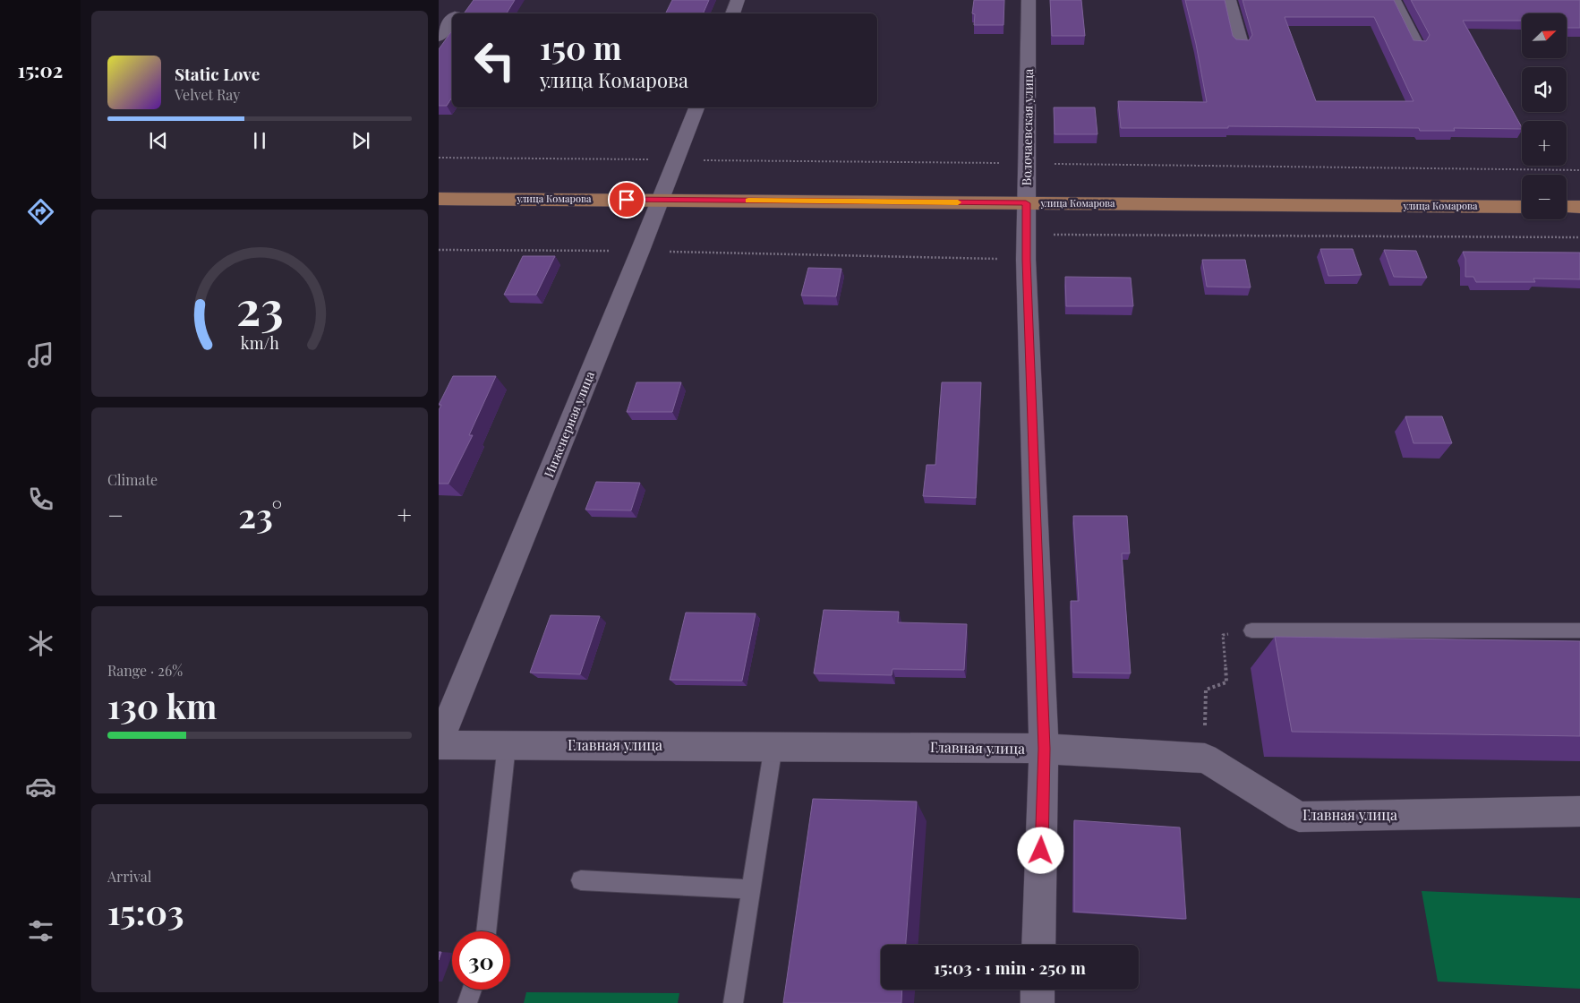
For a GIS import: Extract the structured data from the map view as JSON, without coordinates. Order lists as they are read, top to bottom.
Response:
{
  "streets": {
    "main road": ["улица Комарова"],
    "street": ["Волочаевская улица", "Инженерная улица", "Главная улица"]
  },
  "crossings": [
    ["Волочаевская улица", "улица Комарова"],
    ["Волочаевская улица", "Главная улица"],
    ["улица Комарова", "Инженерная улица"],
    ["Инженерная улица", "Главная улица"]
  ],
  "north": "top right",
  "page": {
    "tabs": "15:02",
    "map_buttons": ["+", "−"],
    "turn": ["150 m", "улица Комарова"],
    "song": ["Static Love", "Velvet Ray"],
    "tile": [
      "Climate",
      ["Range · 26%", "130 km"],
      ["Arrival", "15:03"]
    ],
    "heat": ["−", "23°", "+"],
    "limit": "30",
    "trip": "15:03 · 1 min · 250 m",
    "gauge": ["23", "km/h"]
  }
}
